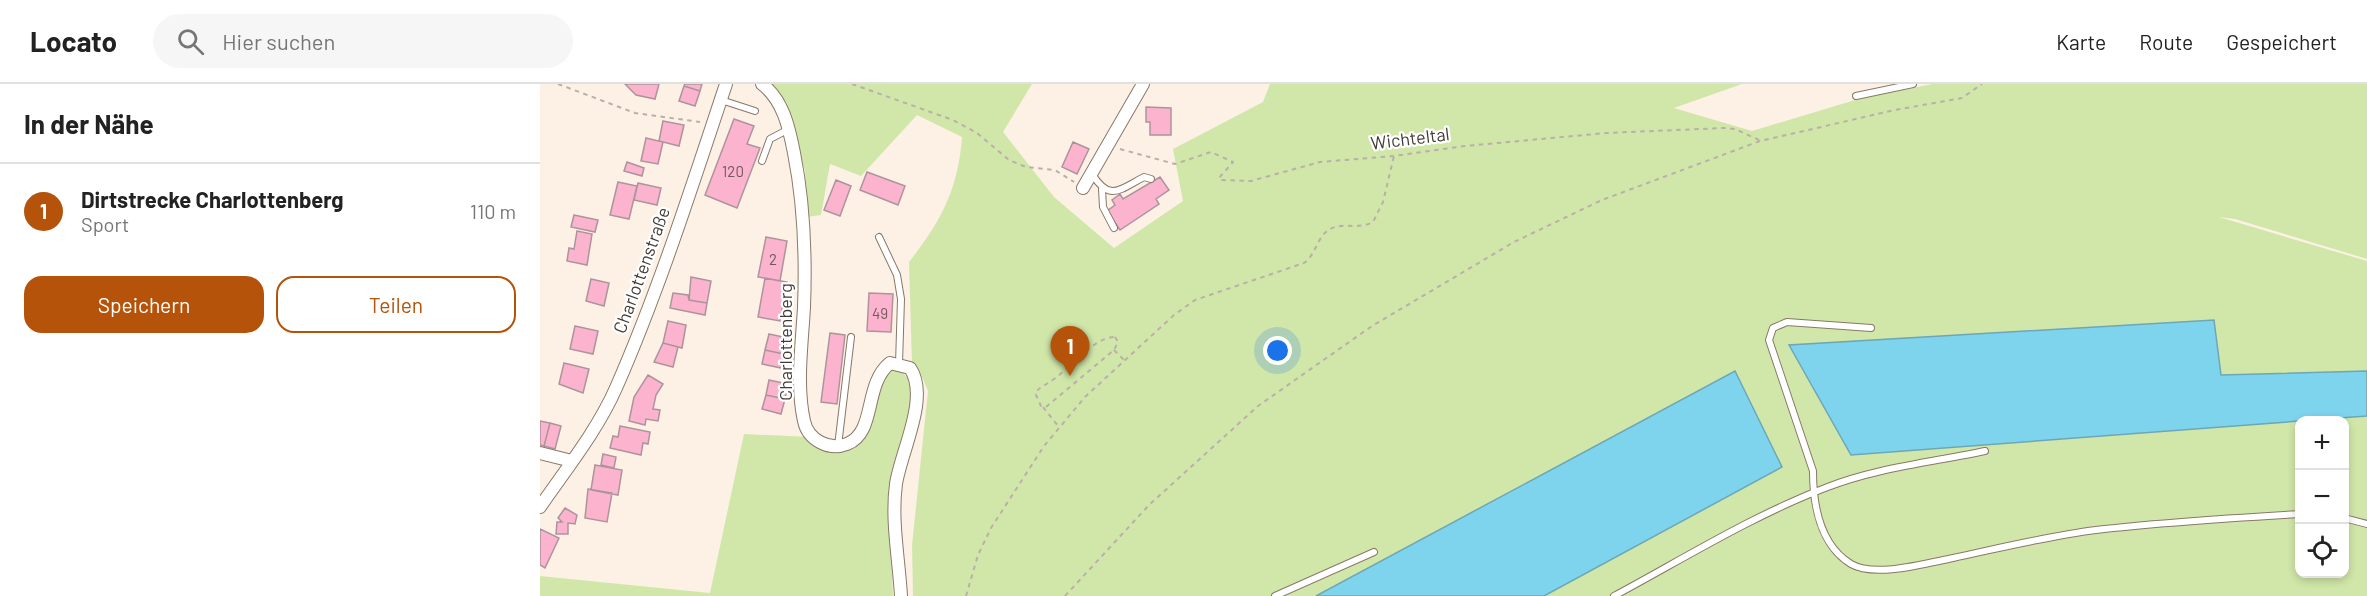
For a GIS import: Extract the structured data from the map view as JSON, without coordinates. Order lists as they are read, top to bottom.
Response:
{
  "streets": {
    "street": ["Charlottenstraße", "Charlottenberg"],
    "path": ["Wichteltal"]
  },
  "house_numbers": ["120", "2", "49"],
  "page": {
    "header": "Locato",
    "search": "Hier suchen",
    "nav": ["Karte", "Route", "Gespeichert"],
    "heading": "In der Nähe",
    "list": [
      {
        "mark": "1",
        "name": "Dirtstrecke Charlottenberg",
        "note": "Sport",
        "value": "110 m"
      }
    ],
    "buttons": ["Speichern", "Teilen"],
    "pins": "1",
    "map_buttons": ["+", "−"]
  }
}
